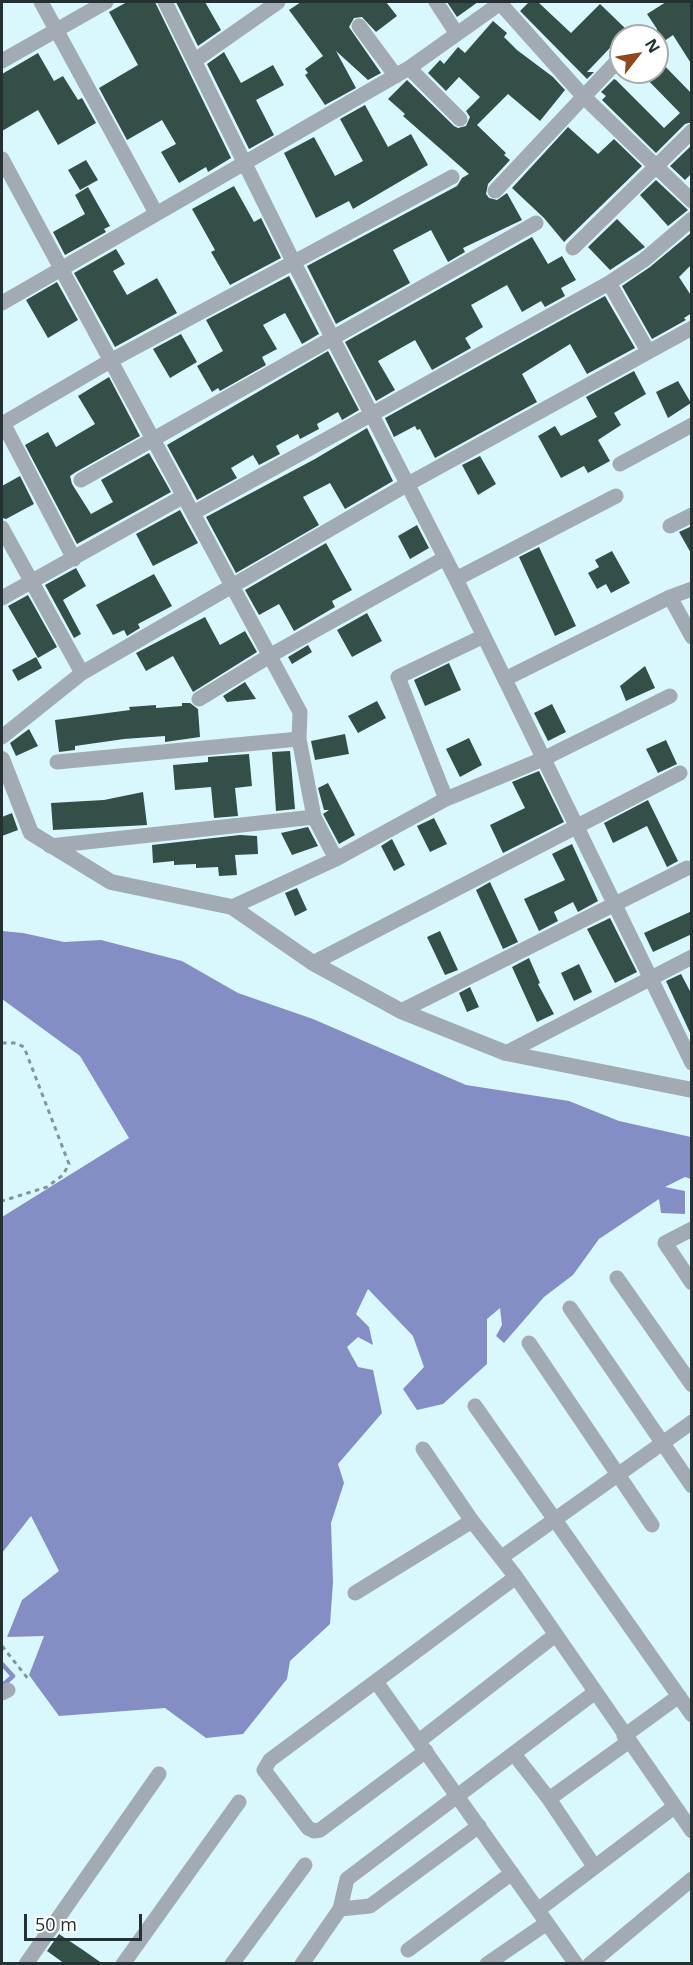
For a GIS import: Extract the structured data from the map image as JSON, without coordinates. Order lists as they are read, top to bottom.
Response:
{
  "scale_bar": "50 m",
  "north": "top right"
}
